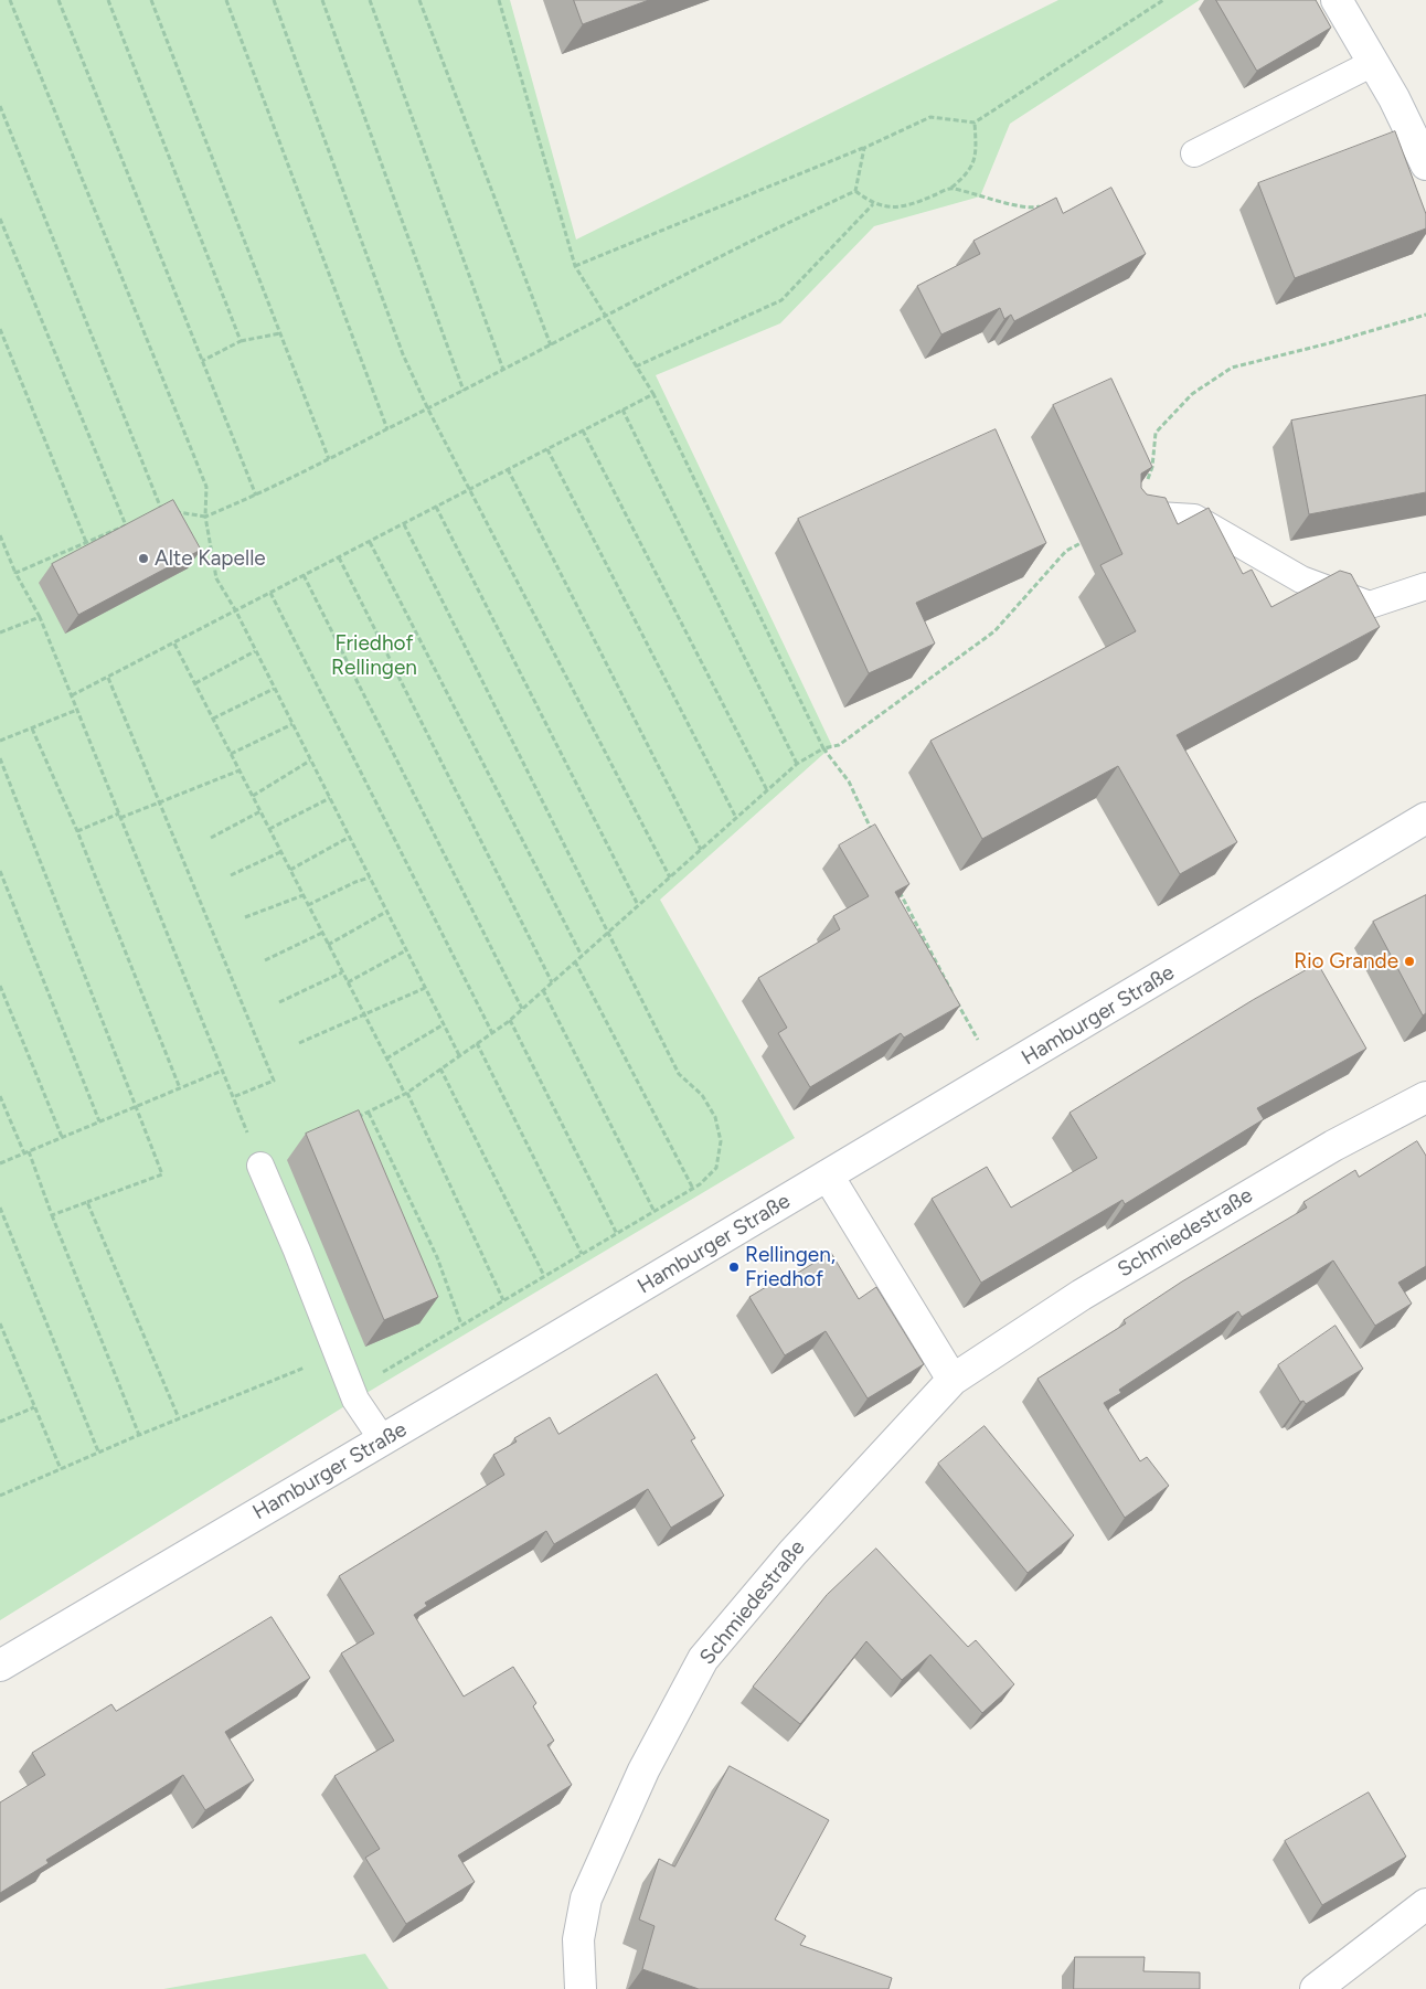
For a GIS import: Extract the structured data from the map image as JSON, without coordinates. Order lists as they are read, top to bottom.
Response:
{
  "streets": {
    "street": ["Hamburger Straße", "Schmiedestraße"]
  },
  "parks": ["Friedhof Rellingen"],
  "places": ["Alte Kapelle", "Rio Grande", "Rellingen, Friedhof"]
}
